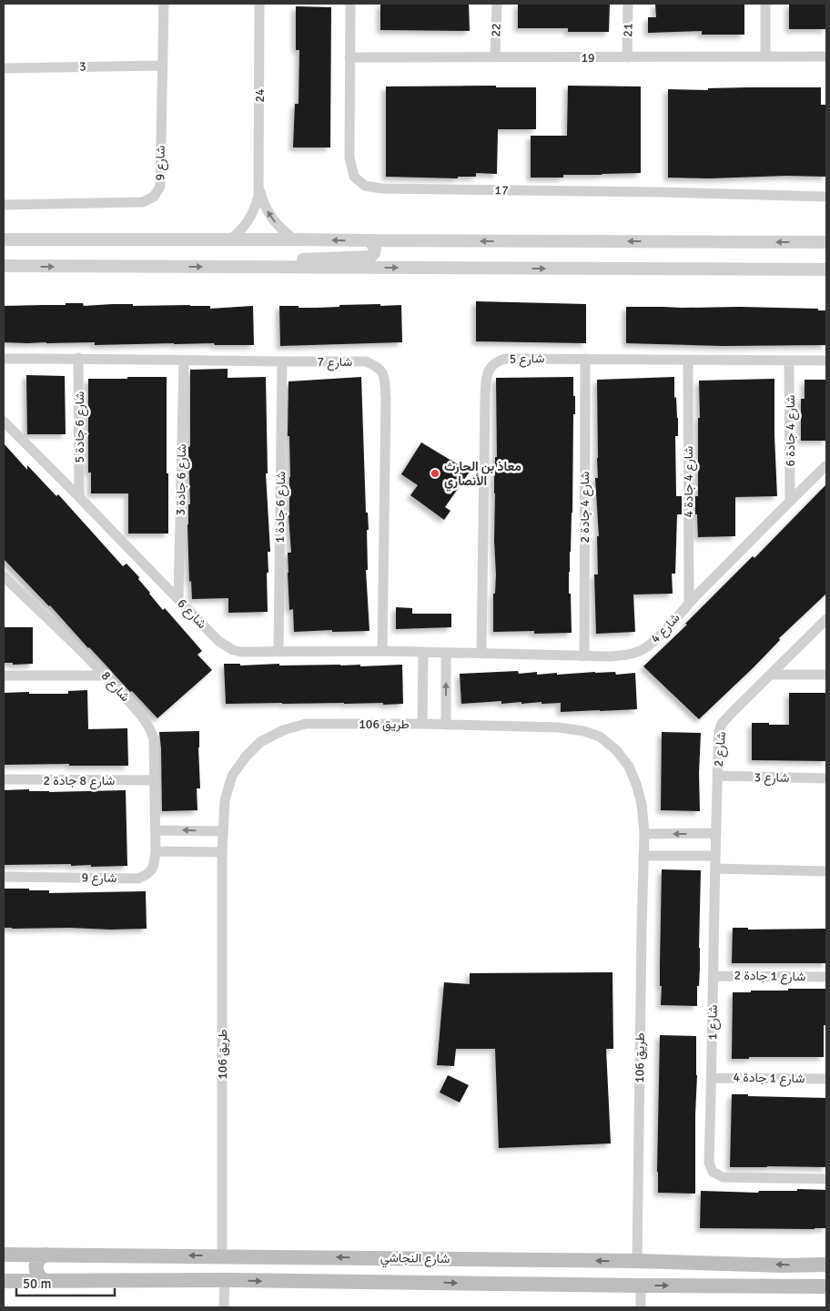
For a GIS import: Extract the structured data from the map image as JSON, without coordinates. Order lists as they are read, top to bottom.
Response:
{
  "streets": {
    "main road": ["شارع النجاشي"],
    "street": [
      "22",
      "21",
      "19",
      "3",
      "24",
      "شارع 9",
      "17",
      "شارع 5",
      "شارع 7",
      "شارع 6 جادة 5",
      "شارع 4 جادة 6",
      "شارع 6 جادة 3",
      "شارع 4 جادة 4",
      "شارع 6 جادة 1",
      "شارع 4 جادة 2",
      "شارع 6",
      "شارع 4",
      "شارع 8",
      "طريق 106",
      "شارع 2",
      "شارع 3",
      "شارع 8 جادة 2",
      "شارع 1 جادة 2",
      "شارع 1",
      "شارع 1 جادة 4"
    ]
  },
  "crossings": [
    ["22", "19"],
    ["21", "19"],
    ["19", "17"],
    ["3", "شارع 9"],
    ["شارع 9", "شارع 8"],
    ["شارع 5", "شارع 4 جادة 6"],
    ["شارع 5", "شارع 4 جادة 4"],
    ["شارع 5", "شارع 4 جادة 2"],
    ["شارع 5", "شارع 4"],
    ["شارع 7", "شارع 6 جادة 5"],
    ["شارع 7", "شارع 6 جادة 3"],
    ["شارع 7", "شارع 6 جادة 1"],
    ["شارع 7", "شارع 6"],
    ["شارع 6 جادة 5", "شارع 6"],
    ["شارع 4 جادة 6", "شارع 4"],
    ["شارع 6 جادة 3", "شارع 6"],
    ["شارع 4 جادة 4", "شارع 4"],
    ["شارع 6 جادة 1", "شارع 6"],
    ["شارع 4 جادة 2", "شارع 4"],
    ["شارع 6", "شارع 4"],
    ["شارع 6", "طريق 106"],
    ["شارع 8", "شارع 8 جادة 2"],
    ["طريق 106", "شارع النجاشي"],
    ["شارع 2", "شارع 3"],
    ["شارع 2", "شارع 1"],
    ["شارع 1 جادة 2", "شارع 1"],
    ["شارع 1", "شارع 1 جادة 4"]
  ],
  "places": ["معاذ بن الحارث الأنصاري"],
  "scale_bar": "50 m"
}
